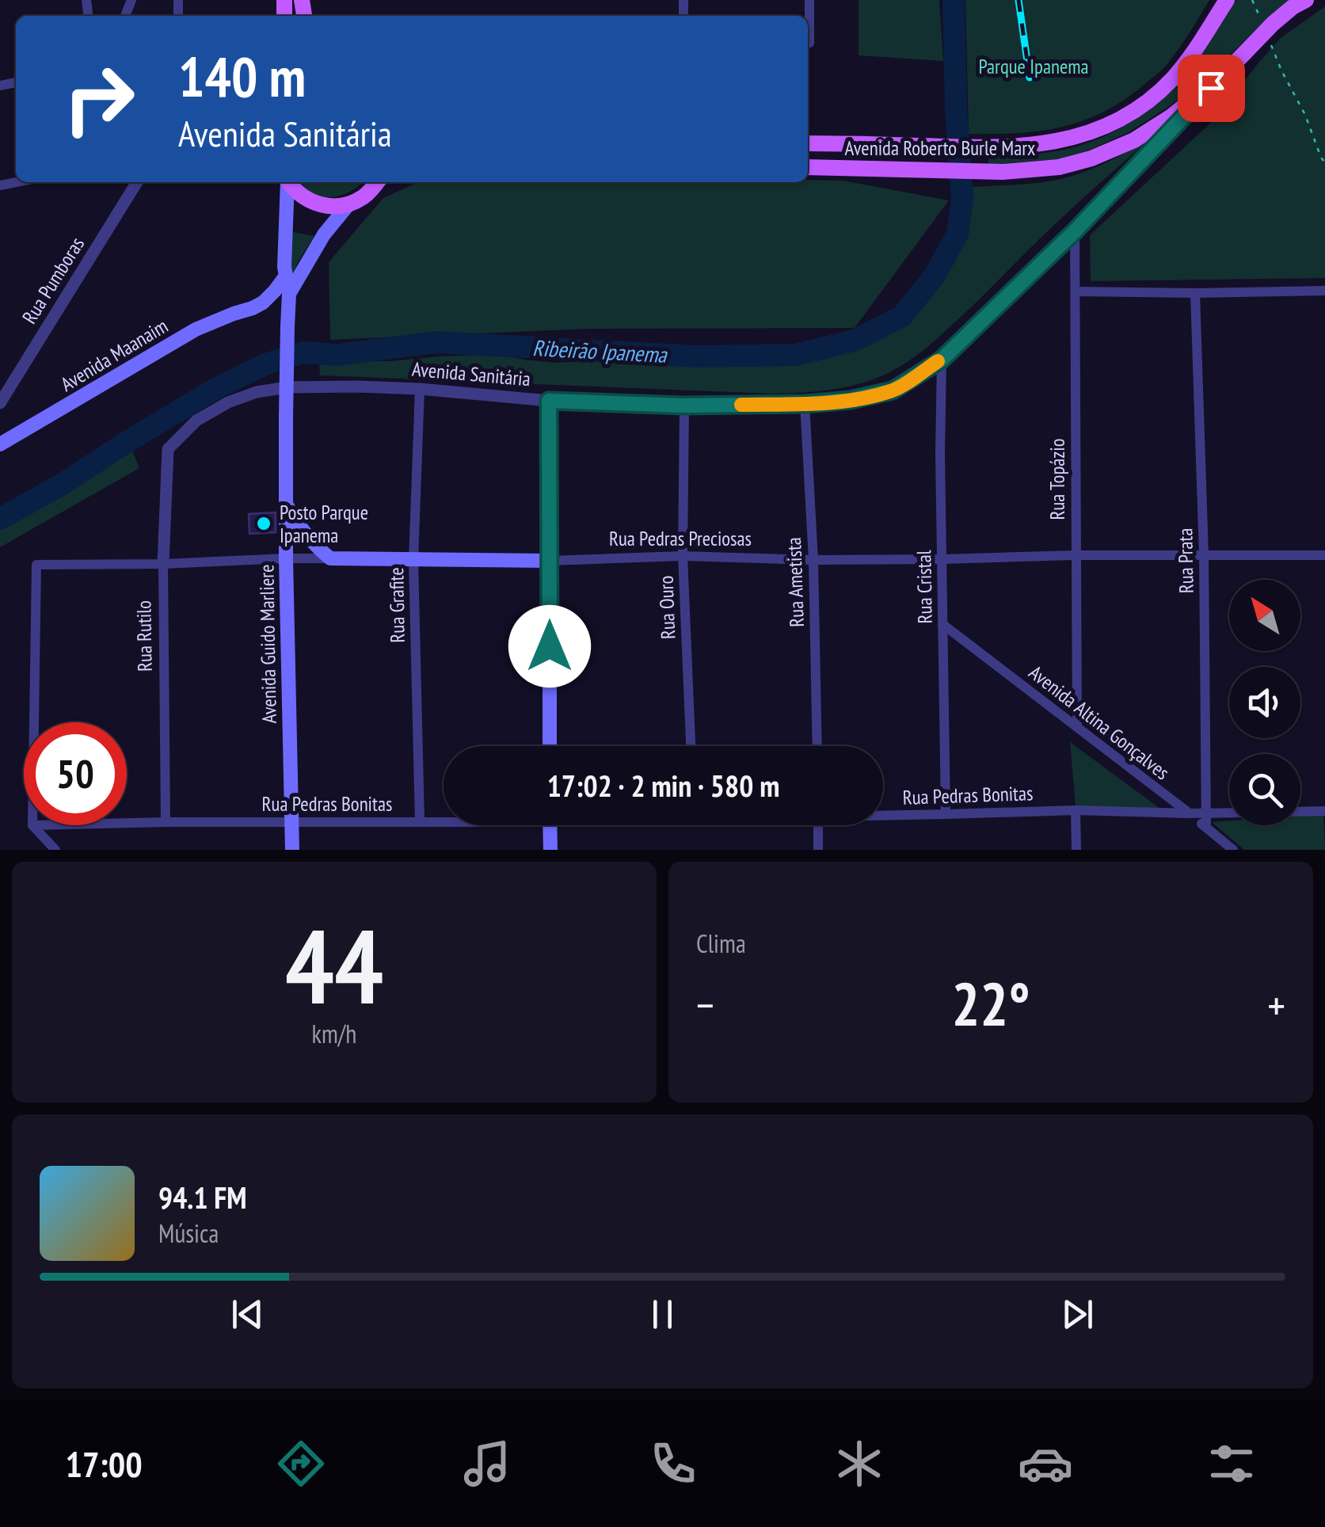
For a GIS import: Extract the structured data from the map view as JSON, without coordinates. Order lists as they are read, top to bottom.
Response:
{
  "streets": {
    "main road": [
      "Avenida Roberto Burle Marx",
      "Avenida Maanaim",
      "Rua Pedras Preciosas",
      "Avenida Guido Marliere"
    ],
    "street": [
      "Rua Pumboras",
      "Avenida Sanitária",
      "Rua Topázio",
      "Rua Prata",
      "Rua Ametista",
      "Rua Cristal",
      "Rua Grafite",
      "Rua Ouro",
      "Rua Rutilo",
      "Avenida Altina Gonçalves",
      "Rua Pedras Bonitas"
    ]
  },
  "crossings": [
    ["Avenida Roberto Burle Marx", "Avenida Sanitária"],
    ["Avenida Maanaim", "Avenida Guido Marliere"],
    ["Avenida Sanitária", "Rua Topázio"],
    ["Avenida Sanitária", "Rua Ametista"],
    ["Avenida Sanitária", "Rua Cristal"],
    ["Avenida Sanitária", "Rua Grafite"],
    ["Avenida Sanitária", "Rua Ouro"],
    ["Avenida Sanitária", "Rua Rutilo"],
    ["Rua Topázio", "Rua Pedras Preciosas"],
    ["Rua Topázio", "Avenida Altina Gonçalves"],
    ["Rua Pedras Preciosas", "Rua Prata"],
    ["Rua Pedras Preciosas", "Rua Ametista"],
    ["Rua Pedras Preciosas", "Rua Cristal"],
    ["Rua Pedras Preciosas", "Rua Grafite"],
    ["Rua Pedras Preciosas", "Rua Ouro"],
    ["Rua Pedras Preciosas", "Rua Rutilo"],
    ["Rua Pedras Preciosas", "Avenida Guido Marliere"],
    ["Rua Prata", "Avenida Altina Gonçalves"],
    ["Rua Prata", "Rua Pedras Bonitas"],
    ["Rua Cristal", "Avenida Altina Gonçalves"],
    ["Rua Cristal", "Rua Pedras Bonitas"],
    ["Rua Grafite", "Rua Pedras Bonitas"],
    ["Rua Rutilo", "Rua Pedras Bonitas"],
    ["Avenida Guido Marliere", "Rua Pedras Bonitas"],
    ["Avenida Altina Gonçalves", "Rua Pedras Bonitas"]
  ],
  "water": ["Ribeirão Ipanema"],
  "parks": ["Parque Ipanema"],
  "places": ["Posto Parque Ipanema"],
  "north": "top left",
  "page": {
    "turn": ["140 m", "Avenida Sanitária"],
    "limit": "50",
    "trip": "17:02 · 2 min · 580 m",
    "tile": [
      ["44", "km/h"],
      "Clima"
    ],
    "heat": ["−", "22°", "+"],
    "song": ["94.1 FM", "Música"],
    "tabs": "17:00"
  }
}
